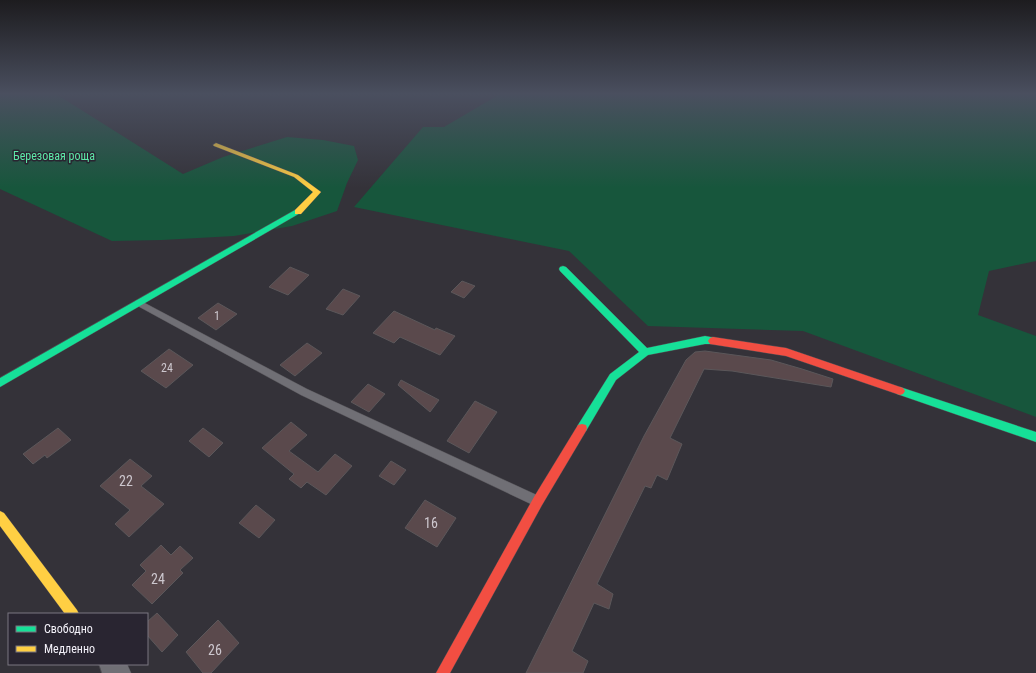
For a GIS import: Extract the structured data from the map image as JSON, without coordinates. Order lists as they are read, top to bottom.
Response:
{
  "parks": ["Березовая роща"],
  "house_numbers": [
    "1",
    "24",
    "22",
    "16",
    "24",
    "26"
  ],
  "legend": ["Свободно", "Медленно"]
}
